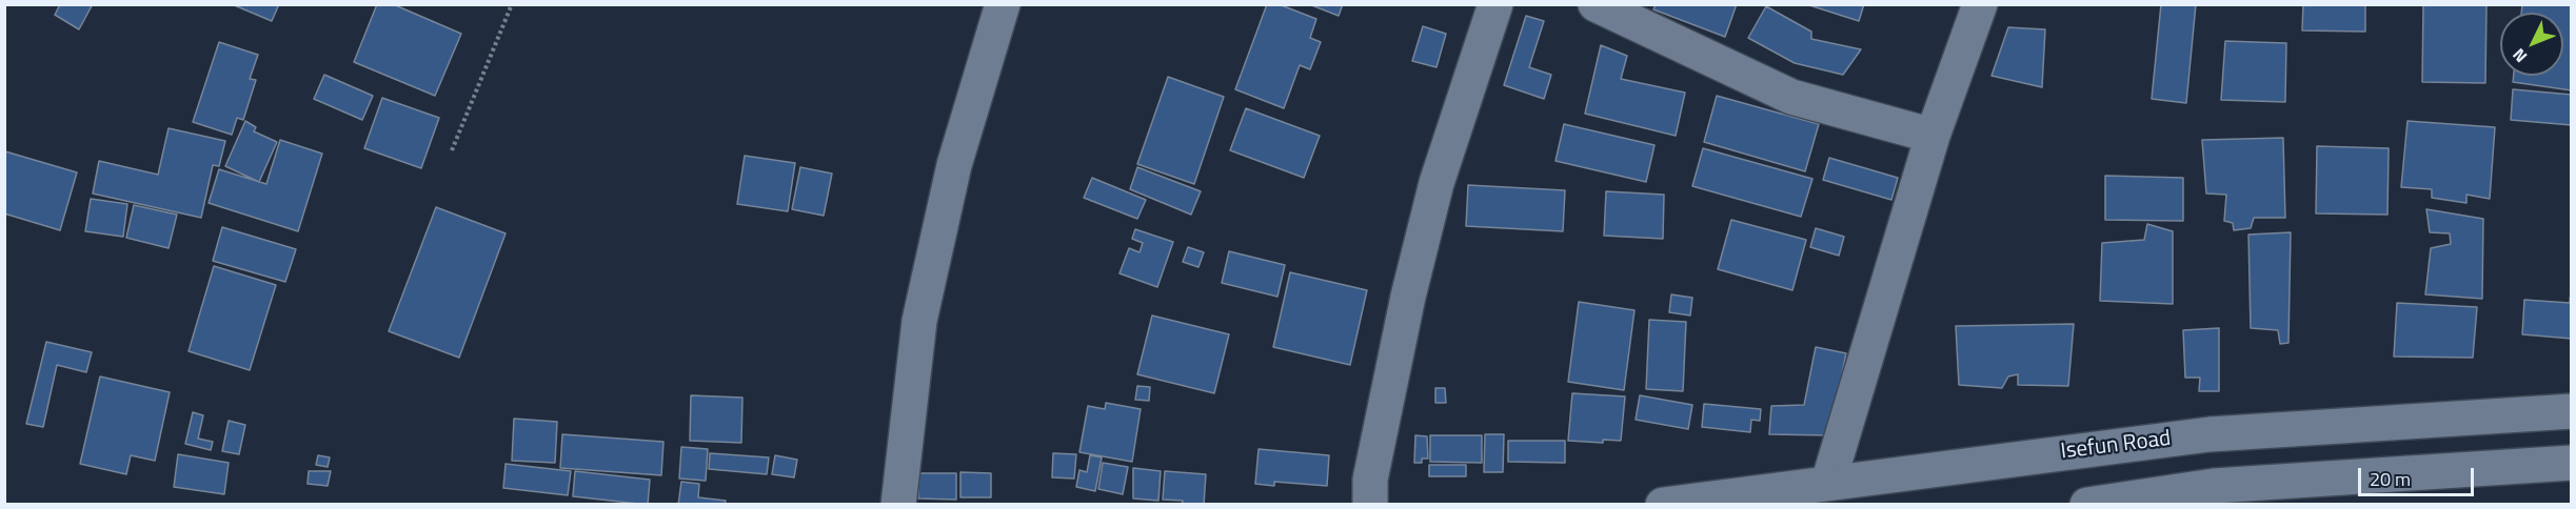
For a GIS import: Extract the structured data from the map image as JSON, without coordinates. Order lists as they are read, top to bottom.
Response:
{
  "streets": {
    "street": ["Isefun Road"]
  },
  "scale_bar": "20 m",
  "north": "bottom left"
}
